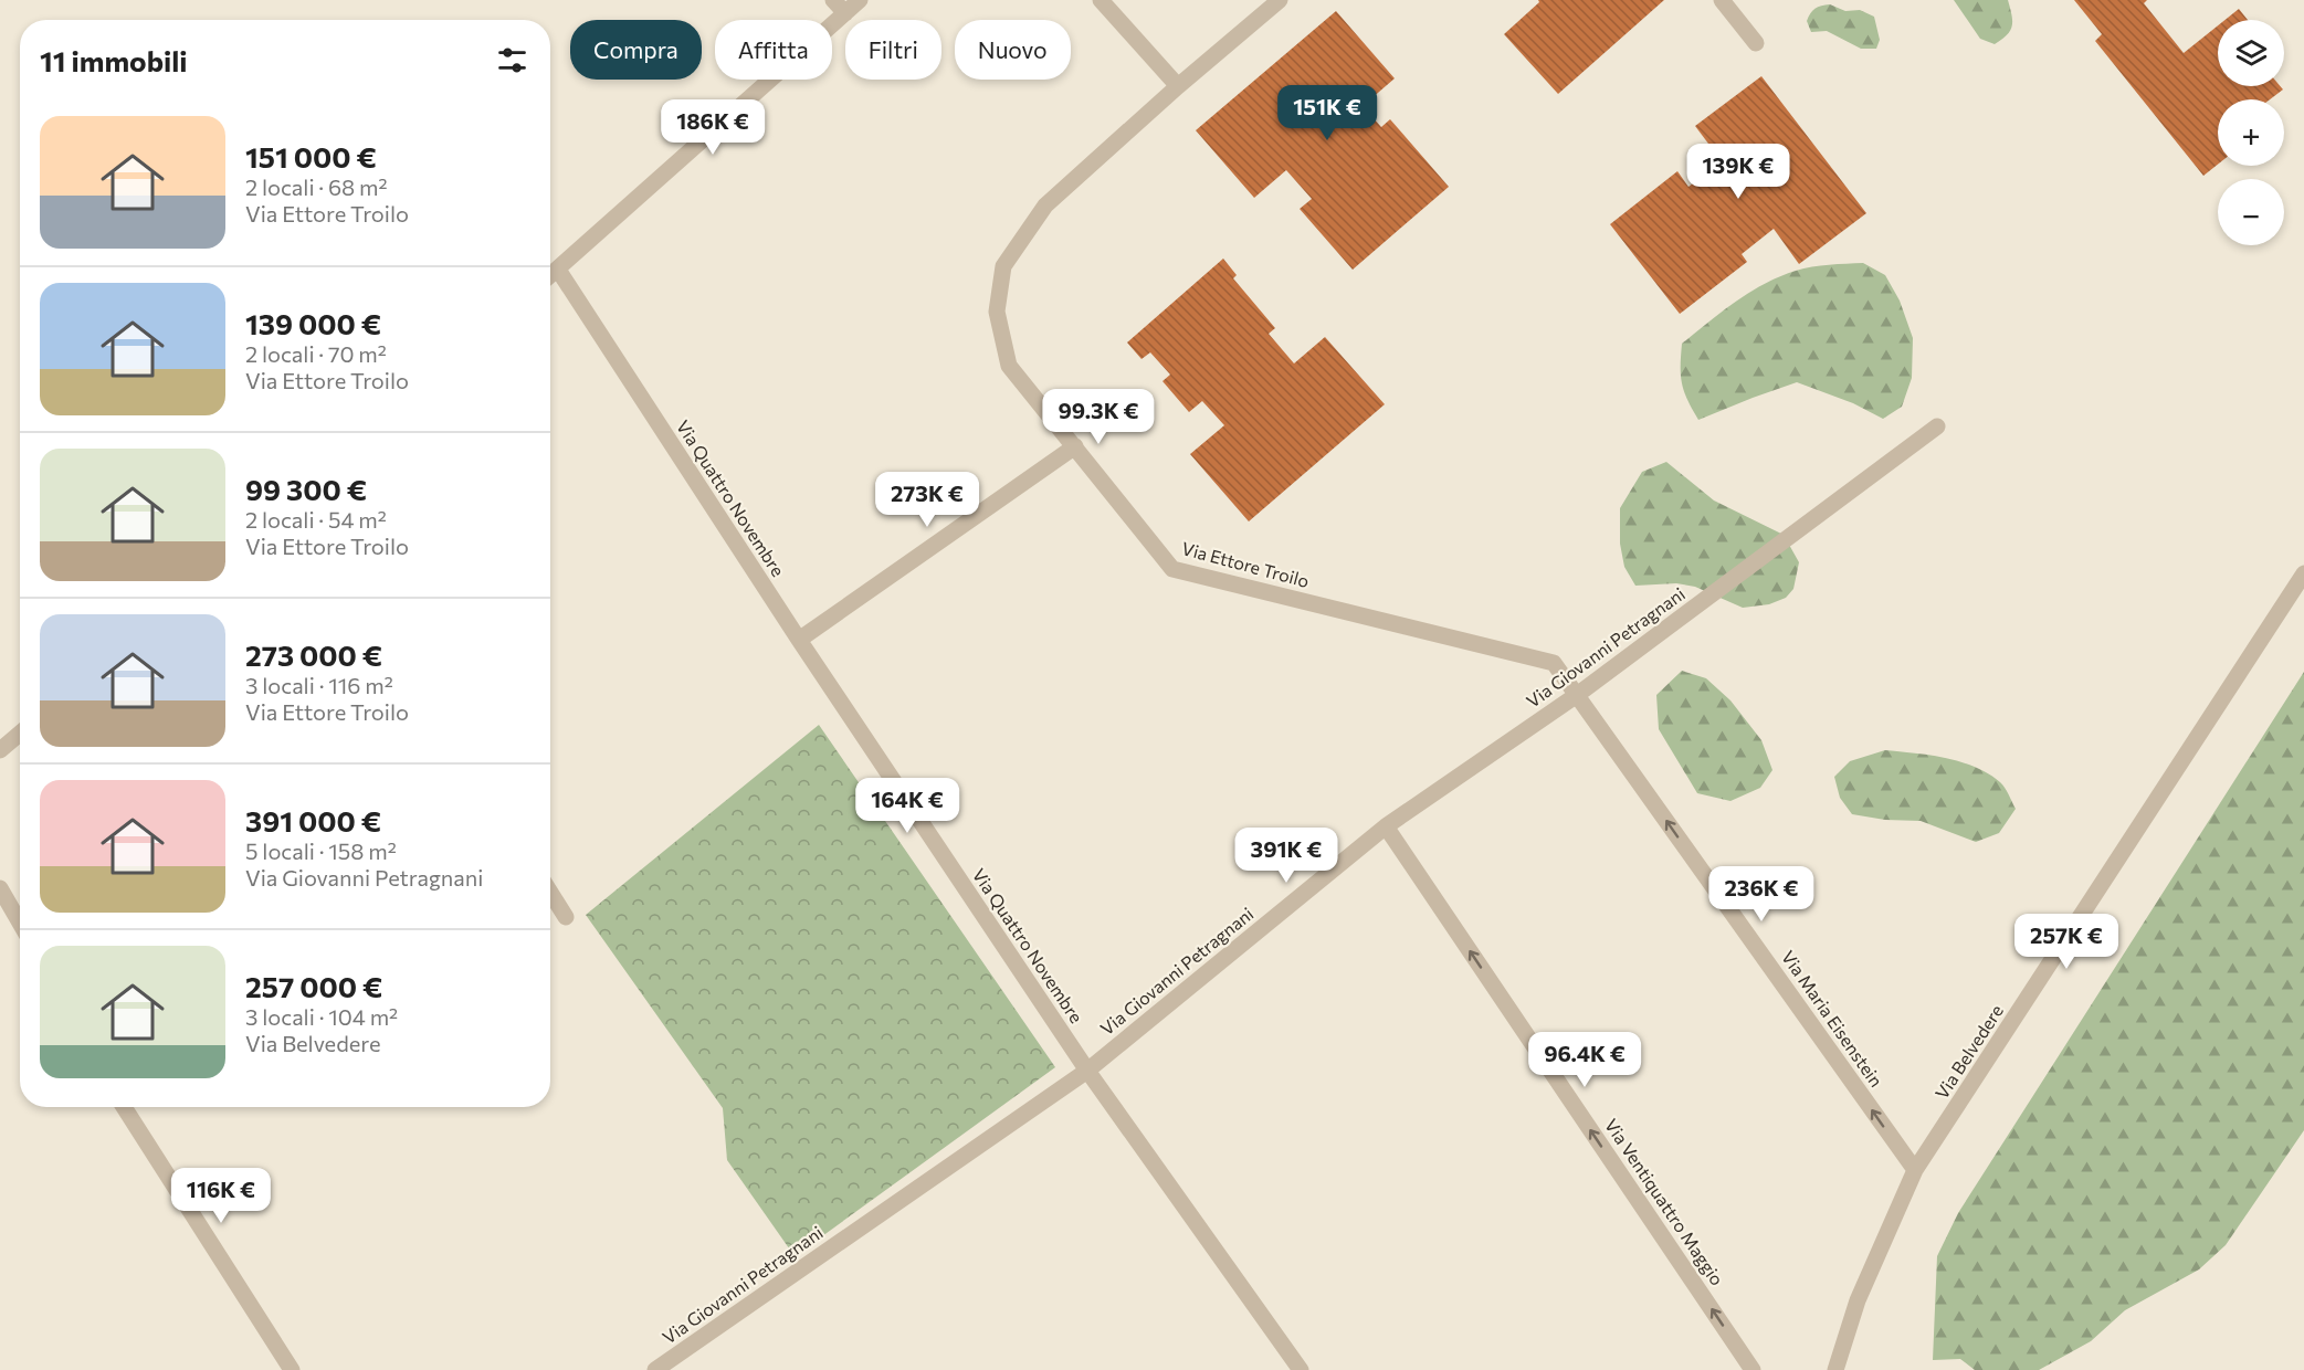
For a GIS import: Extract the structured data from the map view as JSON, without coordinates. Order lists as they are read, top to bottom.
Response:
{
  "streets": {
    "street": [
      "Via Quattro Novembre",
      "Via Ettore Troilo",
      "Via Giovanni Petragnani",
      "Via Maria Eisenstein",
      "Via Belvedere",
      "Via Ventiquattro Maggio"
    ]
  },
  "crossings": [
    ["Via Quattro Novembre", "Via Giovanni Petragnani"],
    ["Via Ettore Troilo", "Via Giovanni Petragnani"],
    ["Via Ettore Troilo", "Via Maria Eisenstein"],
    ["Via Giovanni Petragnani", "Via Maria Eisenstein"],
    ["Via Giovanni Petragnani", "Via Ventiquattro Maggio"],
    ["Via Maria Eisenstein", "Via Belvedere"]
  ],
  "one_way": ["Via Maria Eisenstein", "Via Ventiquattro Maggio"],
  "page": {
    "map_buttons": ["+", "−"],
    "chip": [
      "Compra",
      "Affitta",
      "Filtri",
      "Nuovo"
    ],
    "heading": "11 immobili",
    "price": [
      "151K €",
      "186K €",
      "139K €",
      "99.3K €",
      "273K €",
      "164K €",
      "391K €",
      "236K €",
      "257K €",
      "96.4K €",
      "116K €"
    ],
    "list": [
      {
        "name": "151 000 €",
        "note": "2 locali · 68 m² · Via Ettore Troilo"
      },
      {
        "name": "139 000 €",
        "note": "2 locali · 70 m² · Via Ettore Troilo"
      },
      {
        "name": "99 300 €",
        "note": "2 locali · 54 m² · Via Ettore Troilo"
      },
      {
        "name": "273 000 €",
        "note": "3 locali · 116 m² · Via Ettore Troilo"
      },
      {
        "name": "391 000 €",
        "note": "5 locali · 158 m² · Via Giovanni Petragnani"
      },
      {
        "name": "257 000 €",
        "note": "3 locali · 104 m² · Via Belvedere"
      }
    ]
  }
}
